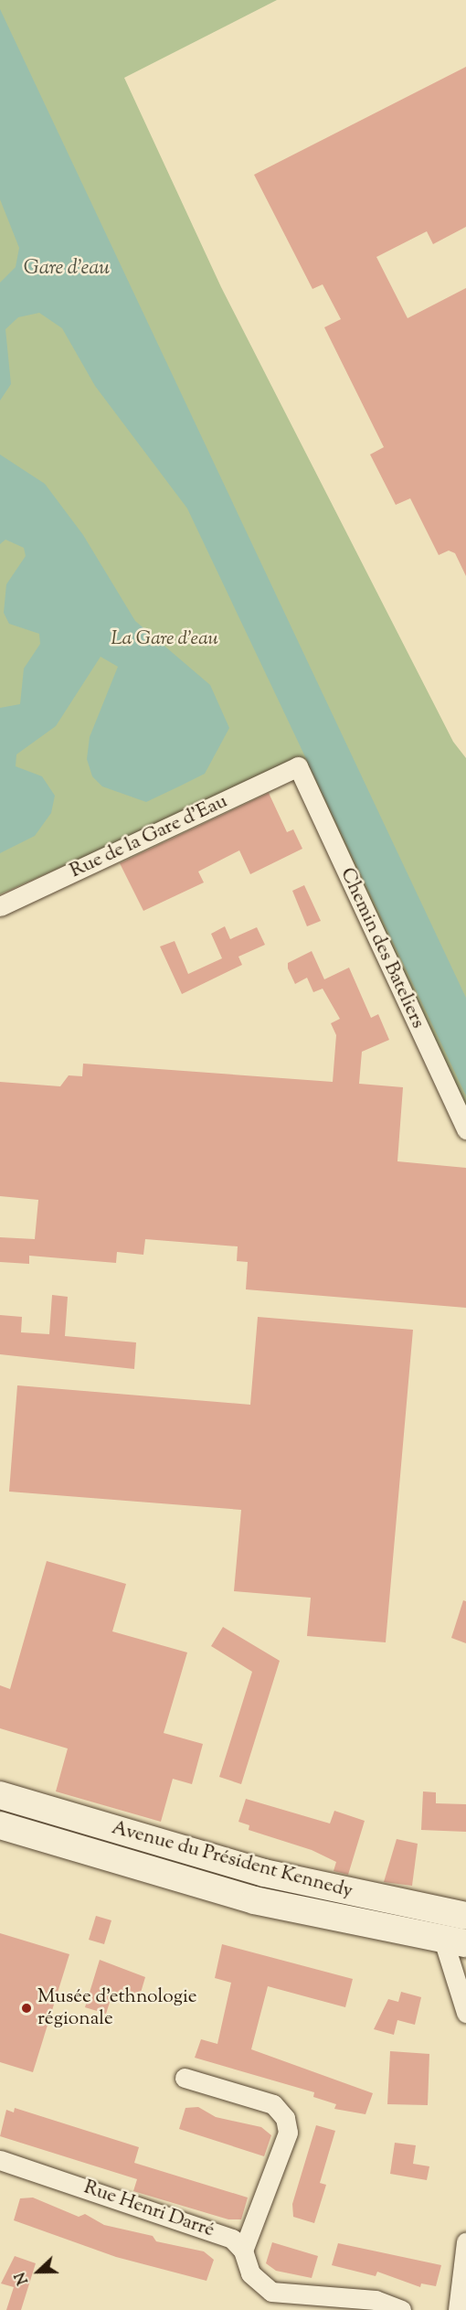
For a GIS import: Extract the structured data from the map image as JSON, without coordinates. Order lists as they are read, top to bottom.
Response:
{
  "streets": {
    "main road": ["Avenue du Président Kennedy"],
    "street": ["Rue de la Gare d'Eau", "Chemin des Bateliers", "Rue Henri Darré"]
  },
  "crossings": [
    ["Rue de la Gare d'Eau", "Chemin des Bateliers"]
  ],
  "water": ["Gare d'eau"],
  "parks": ["La Gare d'eau"],
  "places": ["Musée d'ethnologie régionale"],
  "north": "left"
}
